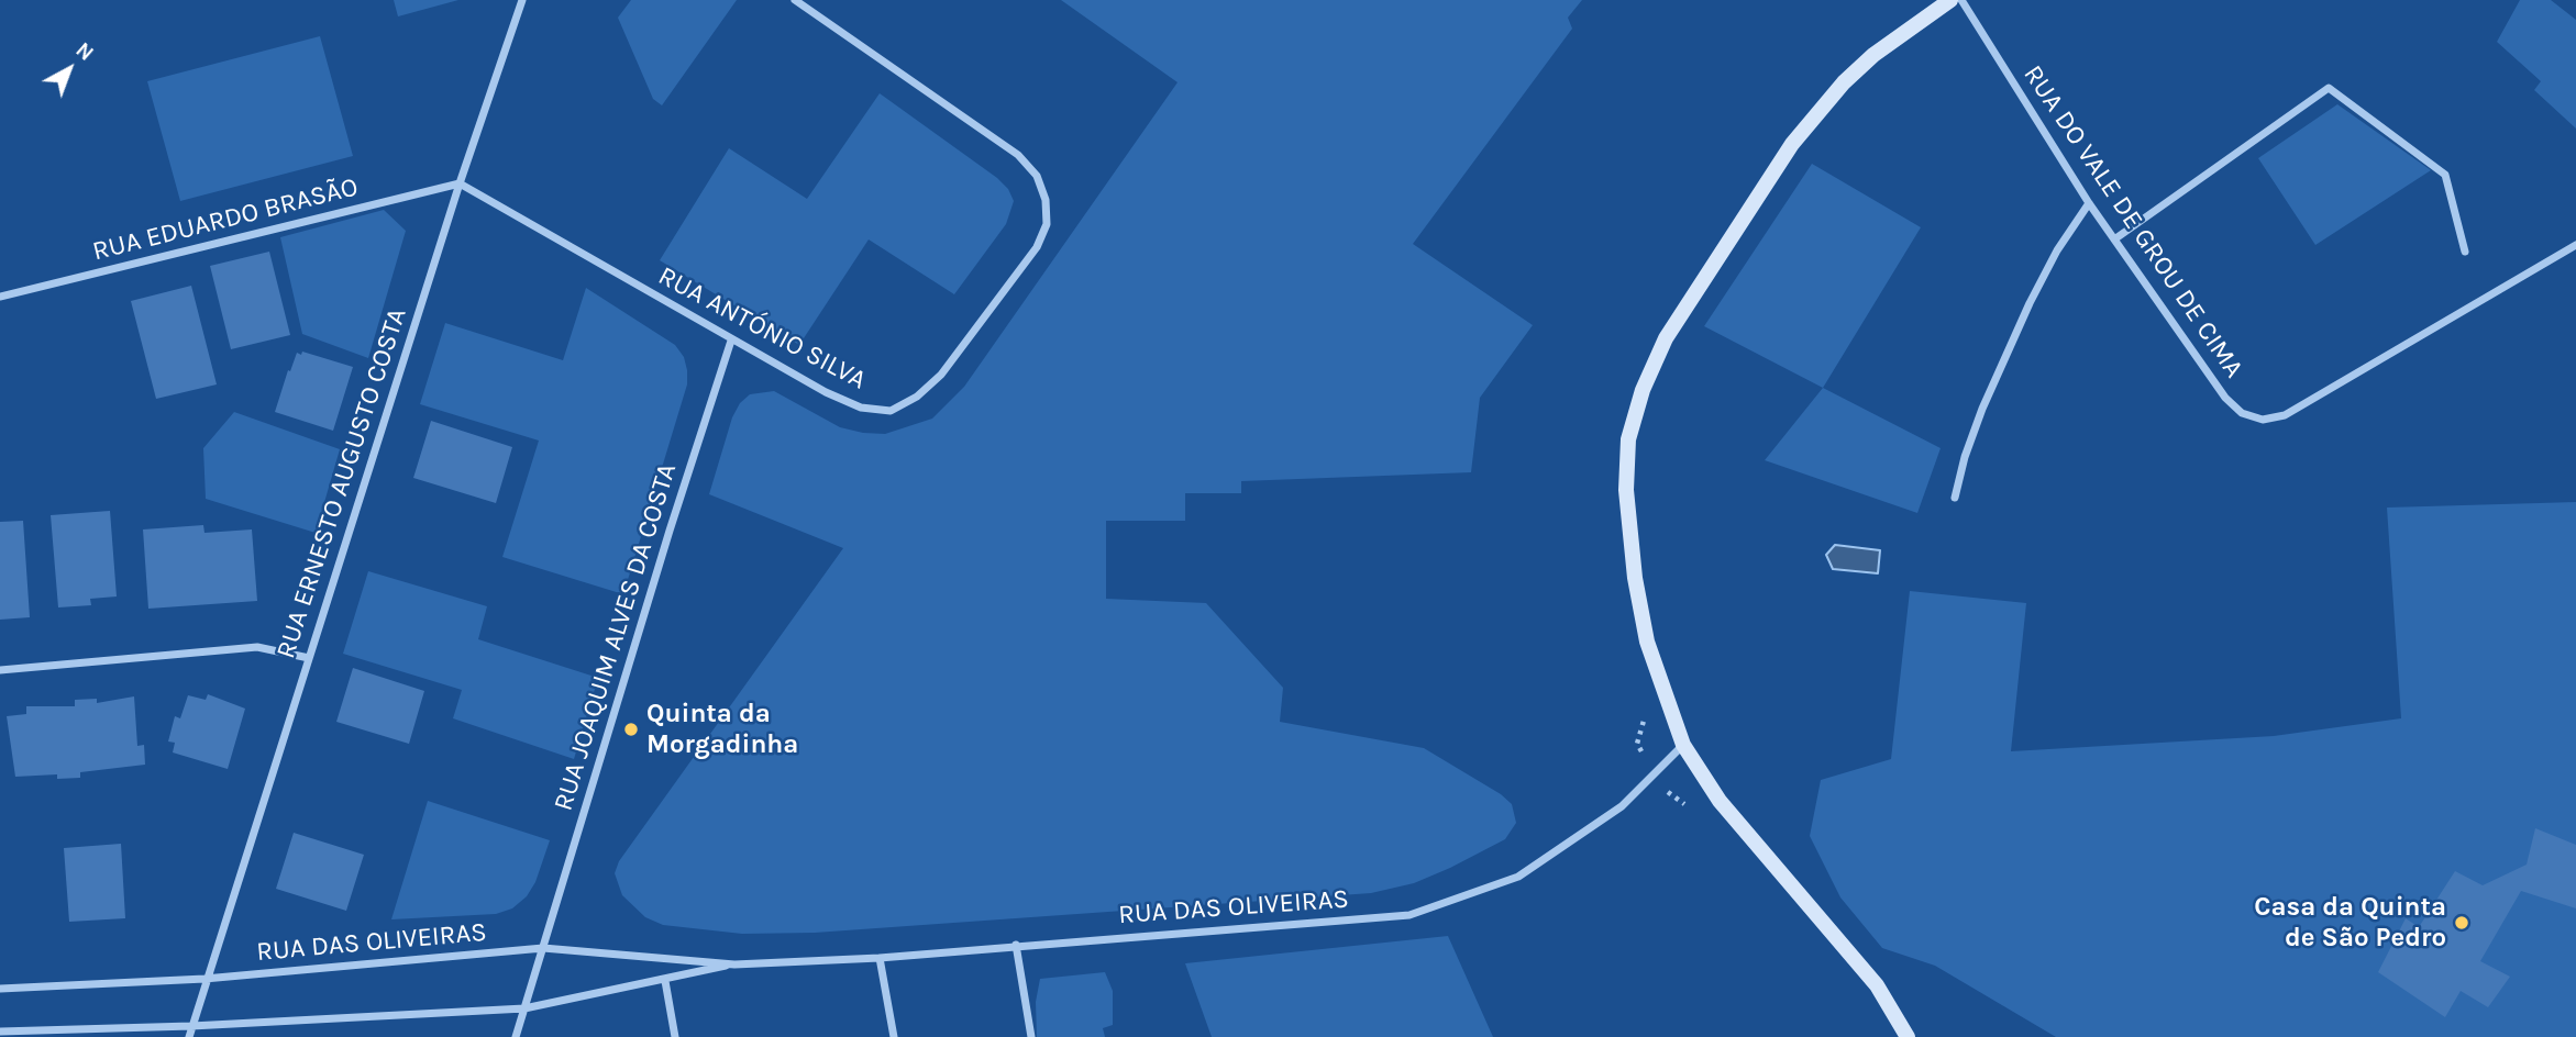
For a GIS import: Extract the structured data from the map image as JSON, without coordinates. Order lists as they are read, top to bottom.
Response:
{
  "streets": {
    "street": [
      "RUA EDUARDO BRASÃO",
      "RUA DO VALE DE GROU DE CIMA",
      "RUA ANTÓNIO SILVA",
      "RUA ERNESTO AUGUSTO COSTA",
      "RUA JOAQUIM ALVES DA COSTA",
      "RUA DAS OLIVEIRAS"
    ]
  },
  "crossings": [
    ["RUA EDUARDO BRASÃO", "RUA ANTÓNIO SILVA"],
    ["RUA EDUARDO BRASÃO", "RUA ERNESTO AUGUSTO COSTA"],
    ["RUA ANTÓNIO SILVA", "RUA ERNESTO AUGUSTO COSTA"],
    ["RUA ANTÓNIO SILVA", "RUA JOAQUIM ALVES DA COSTA"],
    ["RUA ERNESTO AUGUSTO COSTA", "RUA DAS OLIVEIRAS"],
    ["RUA JOAQUIM ALVES DA COSTA", "RUA DAS OLIVEIRAS"]
  ],
  "places": ["Quinta da Morgadinha", "Casa da Quinta de São Pedro"],
  "north": "top right"
}
